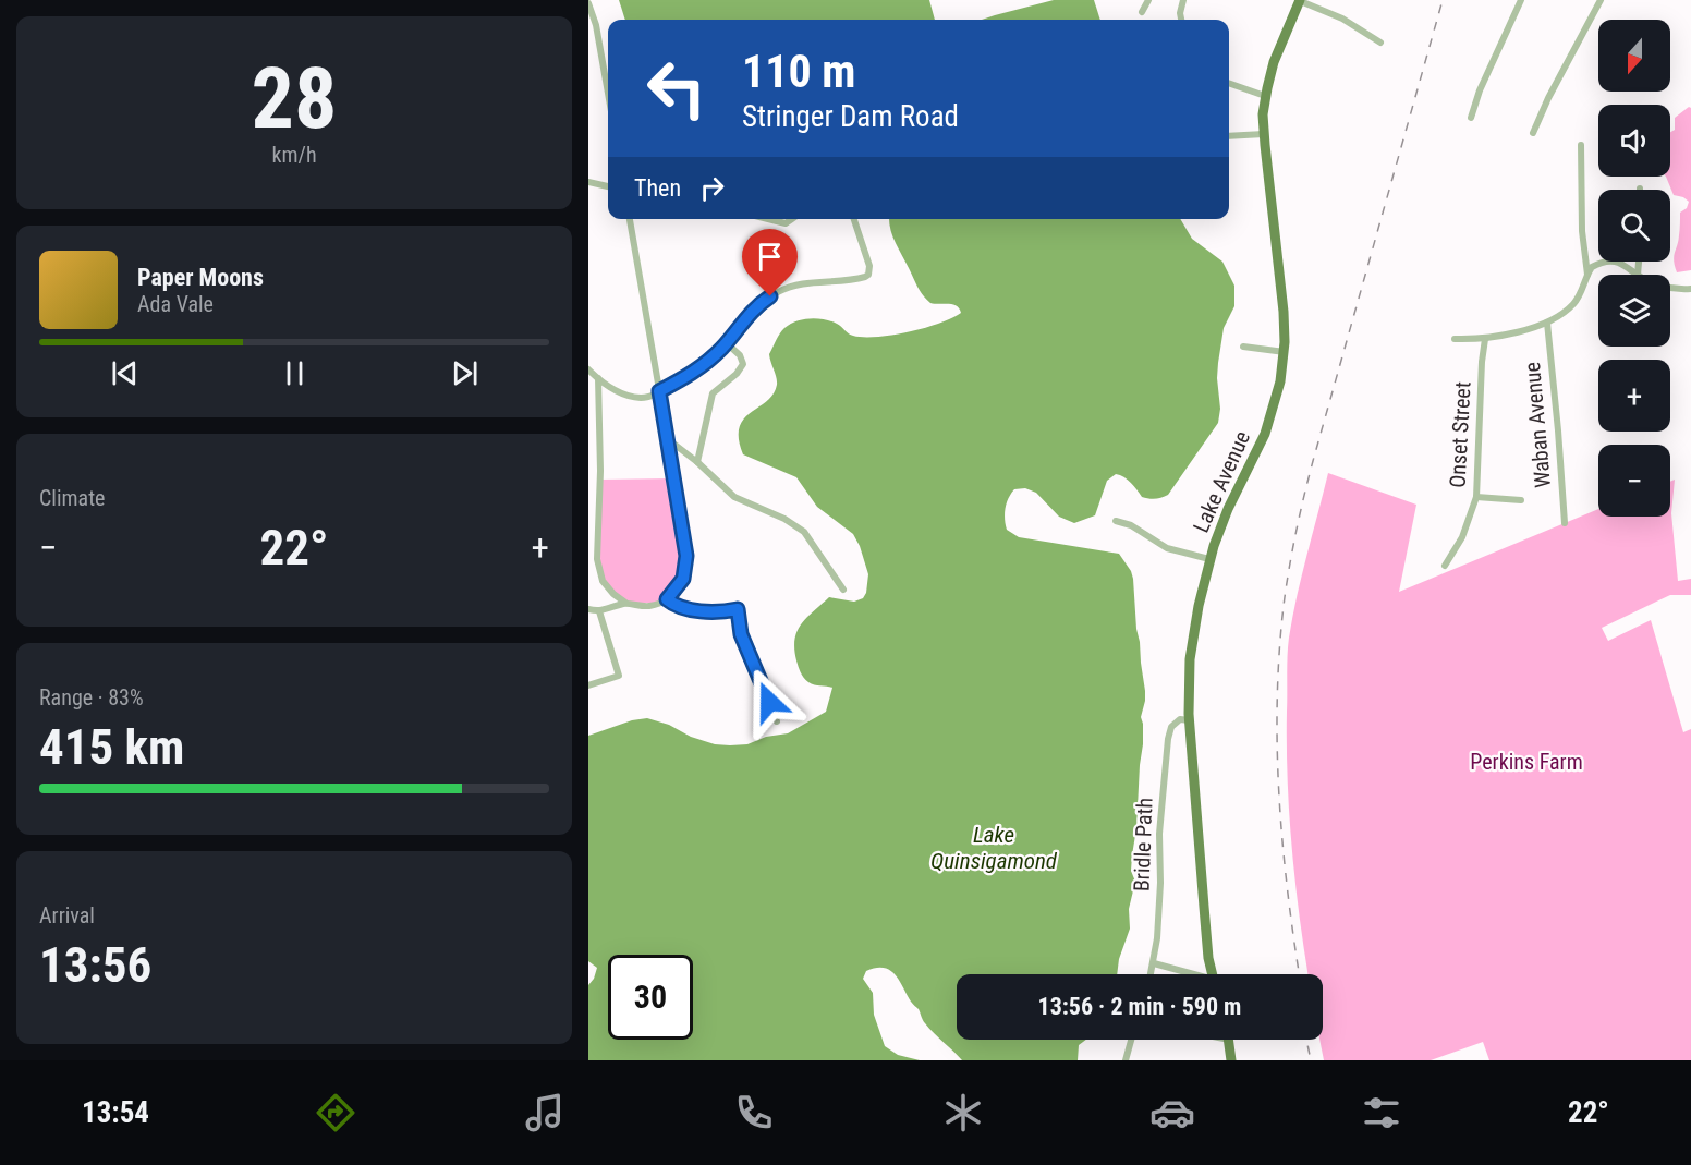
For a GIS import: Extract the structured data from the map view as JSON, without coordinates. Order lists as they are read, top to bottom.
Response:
{
  "streets": {
    "main road": ["Lake Avenue"],
    "street": ["Waban Avenue", "Onset Street", "Bridle Path"]
  },
  "crossings": [
    ["Lake Avenue", "Bridle Path"]
  ],
  "water": ["Lake Quinsigamond"],
  "parks": ["Perkins Farm"],
  "north": "bottom",
  "page": {
    "tile": [
      ["28", "km/h"],
      "Climate",
      ["Range · 83%", "415 km"],
      ["Arrival", "13:56"]
    ],
    "map_buttons": ["+", "−"],
    "turn": ["110 m", "Stringer Dam Road"],
    "then": "Then",
    "song": ["Paper Moons", "Ada Vale"],
    "heat": ["−", "22°", "+"],
    "limit": "30",
    "trip": "13:56 · 2 min · 590 m",
    "tabs": ["13:54", "22°"]
  }
}
